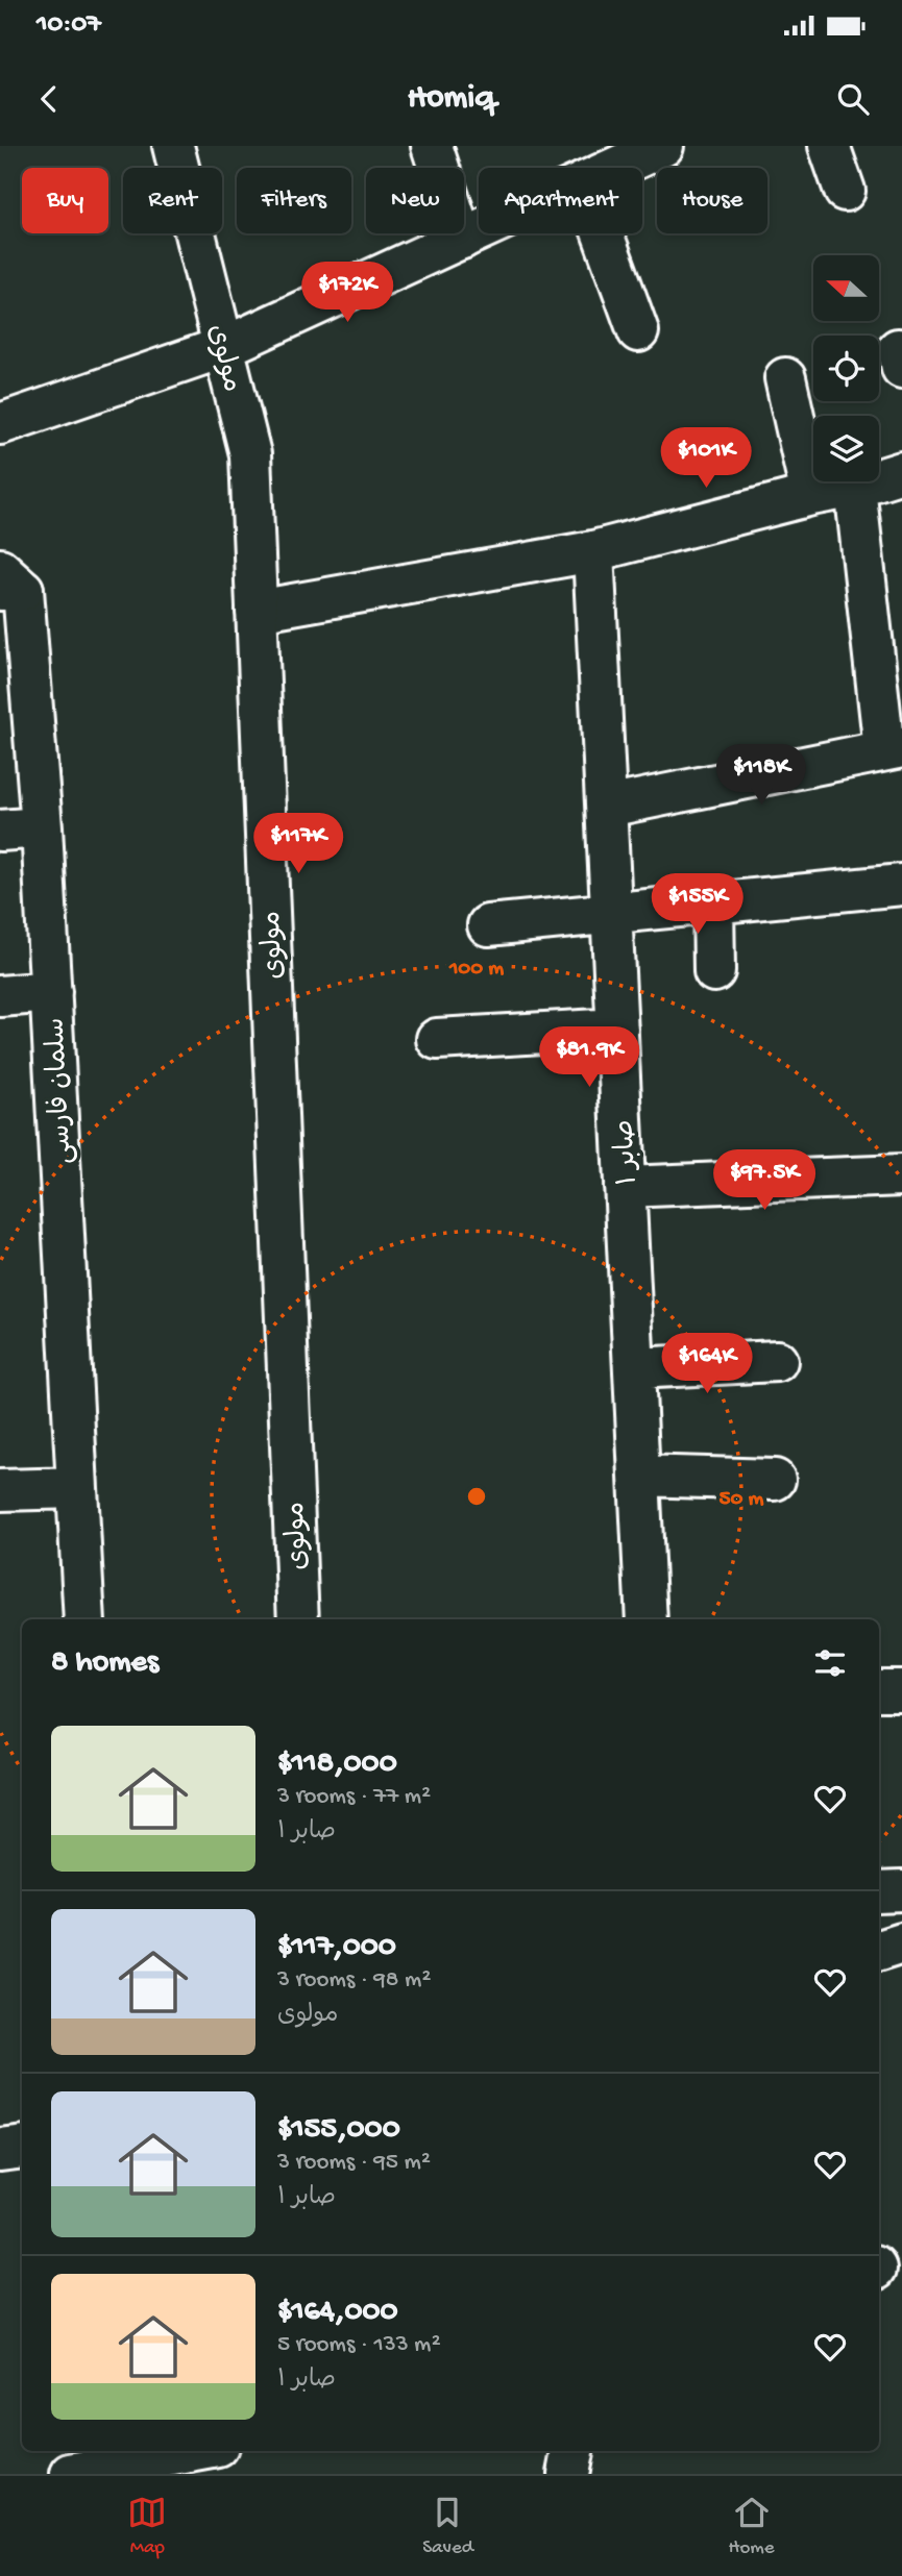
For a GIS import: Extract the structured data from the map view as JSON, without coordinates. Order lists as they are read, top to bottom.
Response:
{
  "streets": {
    "street": ["مولوی", "سلمان فارسی", "صابر ۱"]
  },
  "north": "left",
  "page": {
    "status": "10:07",
    "header": "Homiq",
    "chip": [
      "Buy",
      "Rent",
      "Filters",
      "New",
      "Apartment",
      "House"
    ],
    "price": [
      "$172K",
      "$101K",
      "$118K",
      "$117K",
      "$155K",
      "$81.9K",
      "$97.5K",
      "$164K"
    ],
    "heading": "8 homes",
    "list": [
      {
        "name": "$118,000",
        "note": "3 rooms · 77 m² · صابر ۱"
      },
      {
        "name": "$117,000",
        "note": "3 rooms · 98 m² · مولوی"
      },
      {
        "name": "$155,000",
        "note": "3 rooms · 95 m² · صابر ۱"
      },
      {
        "name": "$164,000",
        "note": "5 rooms · 133 m² · صابر ۱"
      }
    ],
    "tabs": ["Map", "Saved", "Home"]
  },
  "rings": ["100 m", "50 m"]
}
